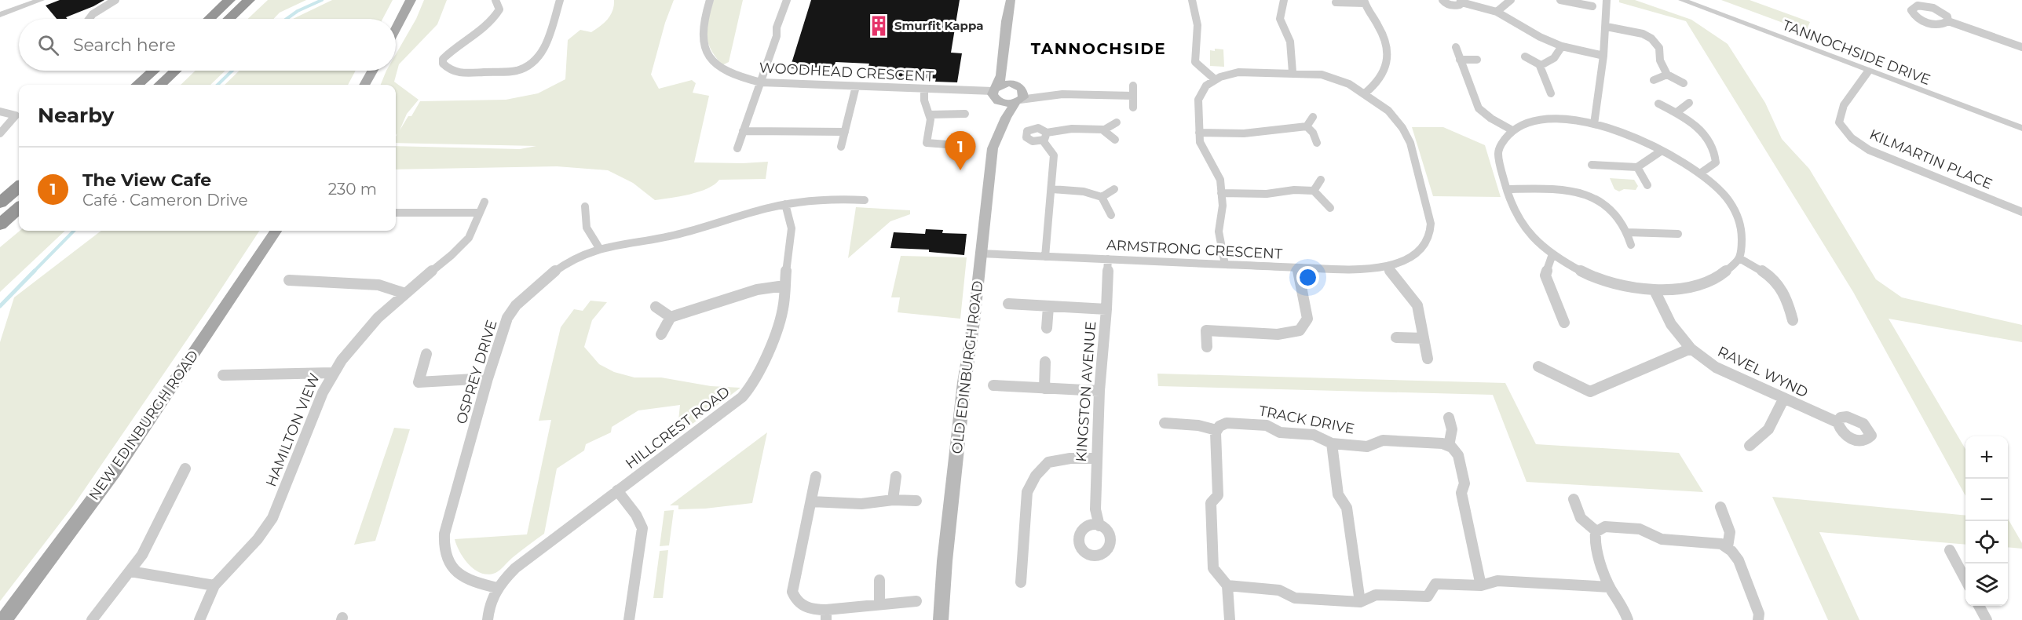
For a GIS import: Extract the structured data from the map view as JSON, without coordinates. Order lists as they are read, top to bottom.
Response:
{
  "streets": {
    "main road": ["OLD EDINBURGH ROAD", "NEW EDINBURGH ROAD"],
    "street": [
      "TANNOCHSIDE DRIVE",
      "WOODHEAD CRESCENT",
      "KILMARTIN PLACE",
      "ARMSTRONG CRESCENT",
      "OSPREY DRIVE",
      "RAVEL WYND",
      "KINGSTON AVENUE",
      "TRACK DRIVE",
      "HILLCREST ROAD",
      "HAMILTON VIEW"
    ]
  },
  "crossings": [
    ["TANNOCHSIDE DRIVE", "KILMARTIN PLACE"],
    ["ARMSTRONG CRESCENT", "OLD EDINBURGH ROAD"],
    ["ARMSTRONG CRESCENT", "KINGSTON AVENUE"],
    ["OSPREY DRIVE", "HILLCREST ROAD"]
  ],
  "districts": ["TANNOCHSIDE"],
  "places": {
    "building": ["Smurfit Kappa"]
  },
  "page": {
    "search": "Search here",
    "heading": "Nearby",
    "pins": "1",
    "list": [
      {
        "mark": "1",
        "name": "The View Cafe",
        "note": "Café · Cameron Drive",
        "value": "230 m"
      }
    ],
    "map_buttons": ["+", "−"]
  }
}
